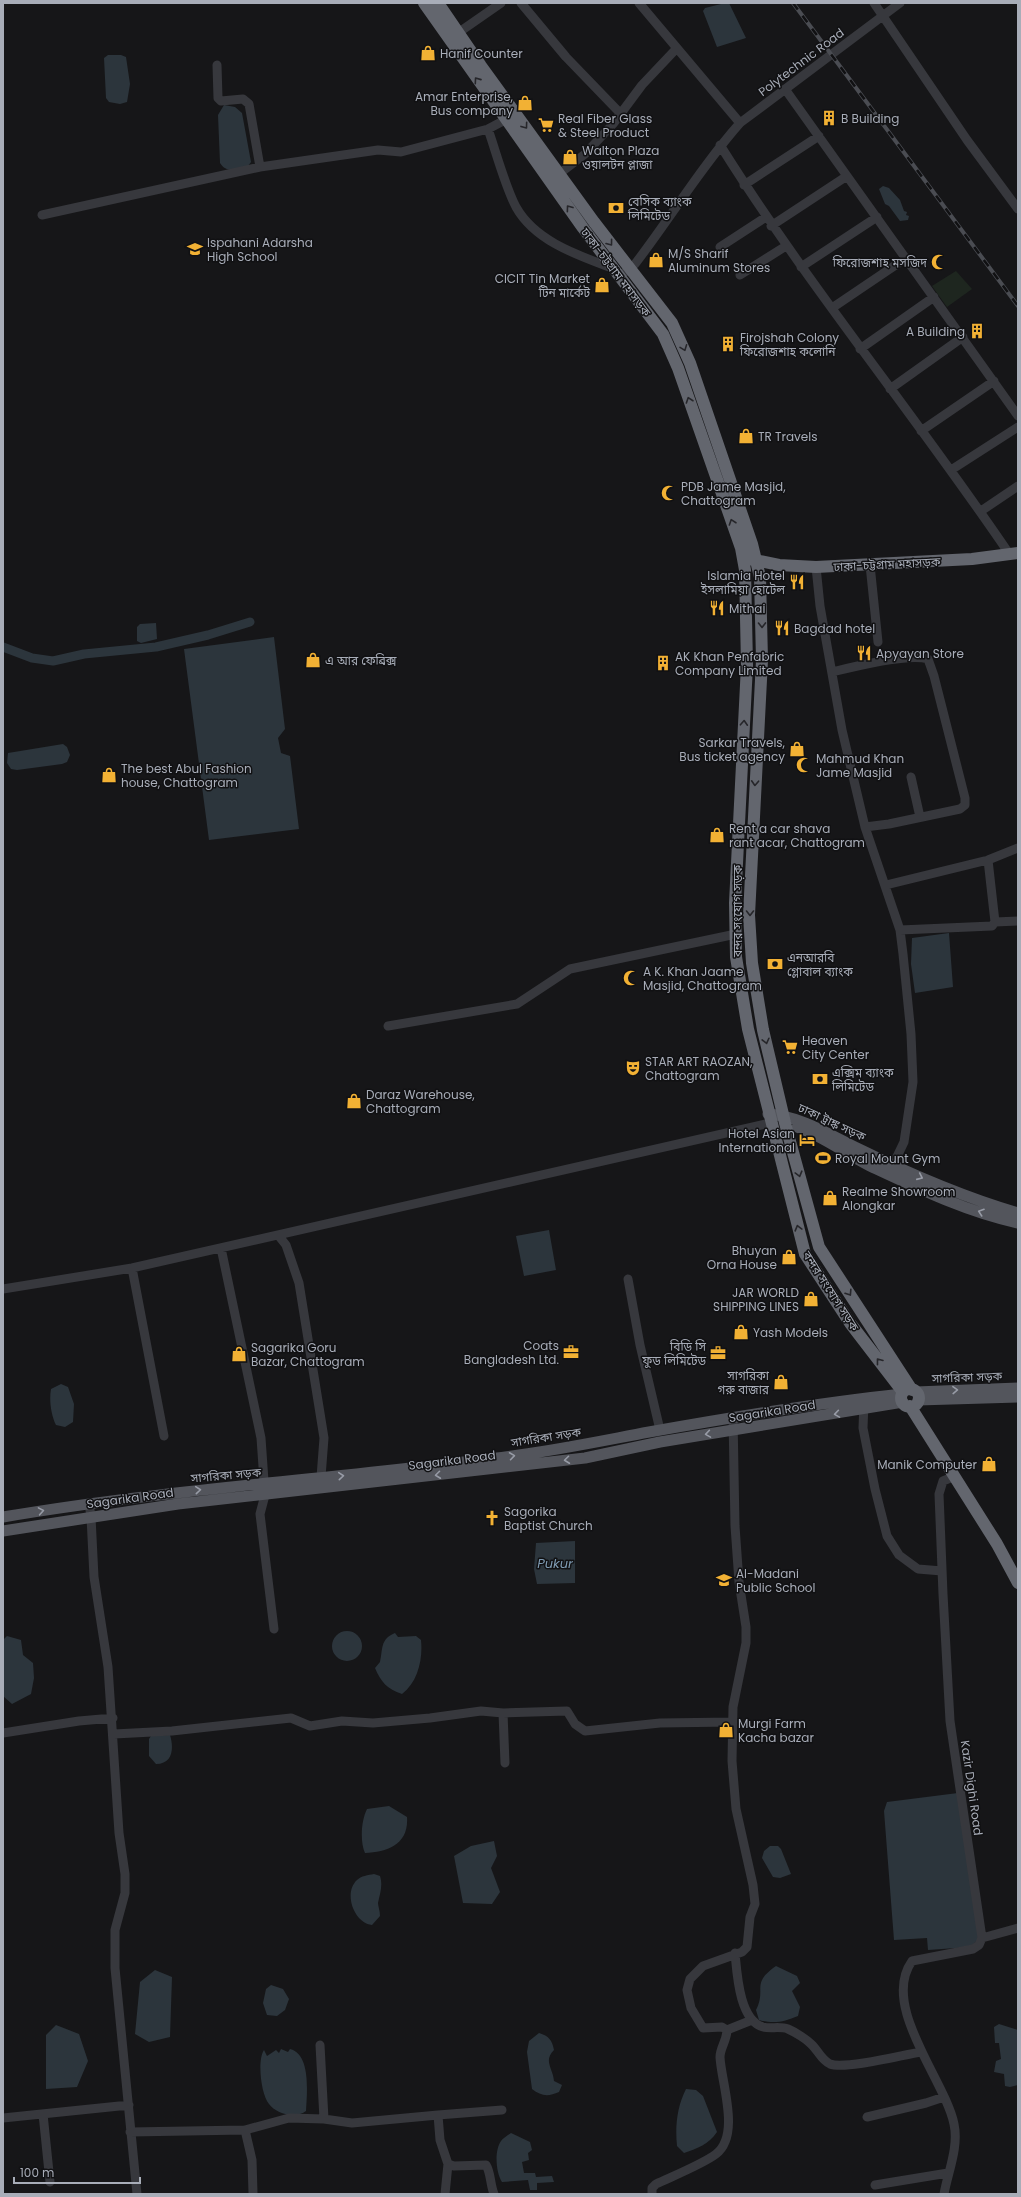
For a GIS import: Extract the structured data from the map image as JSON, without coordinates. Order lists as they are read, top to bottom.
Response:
{
  "streets": {
    "highway": ["ঢাকা-চট্টগ্রাম মহাসড়ক", "বন্দর সংযোগ সড়ক"],
    "main road": ["ঢাকা ট্রাঙ্ক সড়ক", "সাগরিকা সড়ক", "Sagarika Road"],
    "street": ["Polytechnic Road", "Kazir Dighi Road"]
  },
  "crossings": [
    ["Polytechnic Road", "ঢাকা-চট্টগ্রাম মহাসড়ক"],
    ["ঢাকা-চট্টগ্রাম মহাসড়ক", "বন্দর সংযোগ সড়ক"],
    ["বন্দর সংযোগ সড়ক", "ঢাকা ট্রাঙ্ক সড়ক"],
    ["বন্দর সংযোগ সড়ক", "সাগরিকা সড়ক"],
    ["বন্দর সংযোগ সড়ক", "Sagarika Road"],
    ["বন্দর সংযোগ সড়ক", "Kazir Dighi Road"],
    ["সাগরিকা সড়ক", "Sagarika Road"]
  ],
  "one_way": ["সাগরিকা সড়ক", "Sagarika Road"],
  "water": ["Pukur"],
  "places": {
    "shop": [
      "Hanif Counter",
      "Amar Enterprise, Bus company",
      "Walton Plaza ওয়ালটন প্লাজা",
      "M/S Sharif Aluminum Stores",
      "CICIT Tin Market টিন মার্কেট",
      "TR Travels",
      "এ আর ফেব্রিক্স",
      "Sarkar Travels, Bus ticket agency",
      "The best Abul Fashion house, Chattogram",
      "Rent a car shava rant acar, Chattogram",
      "Daraz Warehouse, Chattogram",
      "Realme Showroom Alongkar",
      "Bhuyan Orna House",
      "JAR WORLD SHIPPING LINES",
      "Yash Models",
      "Sagarika Goru Bazar, Chattogram",
      "সাগরিকা গরু বাজার",
      "Manik Computer",
      "Murgi Farm Kacha bazar"
    ],
    "building": [
      "B Building",
      "A Building",
      "Firojshah Colony ফিরোজশাহ কলোনি",
      "AK Khan Penfabric Company Limited"
    ],
    "supermarket": ["Real Fiber Glass & Steel Product", "Heaven City Center"],
    "bank": ["বেসিক ব্যাংক লিমিটেড", "এনআরবি গ্লোবাল ব্যাংক", "এক্সিম ব্যাংক লিমিটেড"],
    "school or university": ["Ispahani Adarsha High School", "Al-Madani Public School"],
    "mosque": [
      "ফিরোজশাহ মসজিদ",
      "PDB Jame Masjid, Chattogram",
      "Mahmud Khan Jame Masjid",
      "A K. Khan Jaame Masjid, Chattogram"
    ],
    "restaurant": [
      "Islamia Hotel ইসলামিয়া হোটেল",
      "Mithai",
      "Bagdad hotel",
      "Apyayan Store"
    ],
    "theatre": ["STAR ART RAOZAN, Chattogram"],
    "hotel": ["Hotel Asian International"],
    "sports": ["Royal Mount Gym"],
    "office": ["Coats Bangladesh Ltd.", "বিডি সি ফুড লিমিটেড"],
    "church": ["Sagorika Baptist Church"]
  },
  "scale_bar": "100 m"
}
